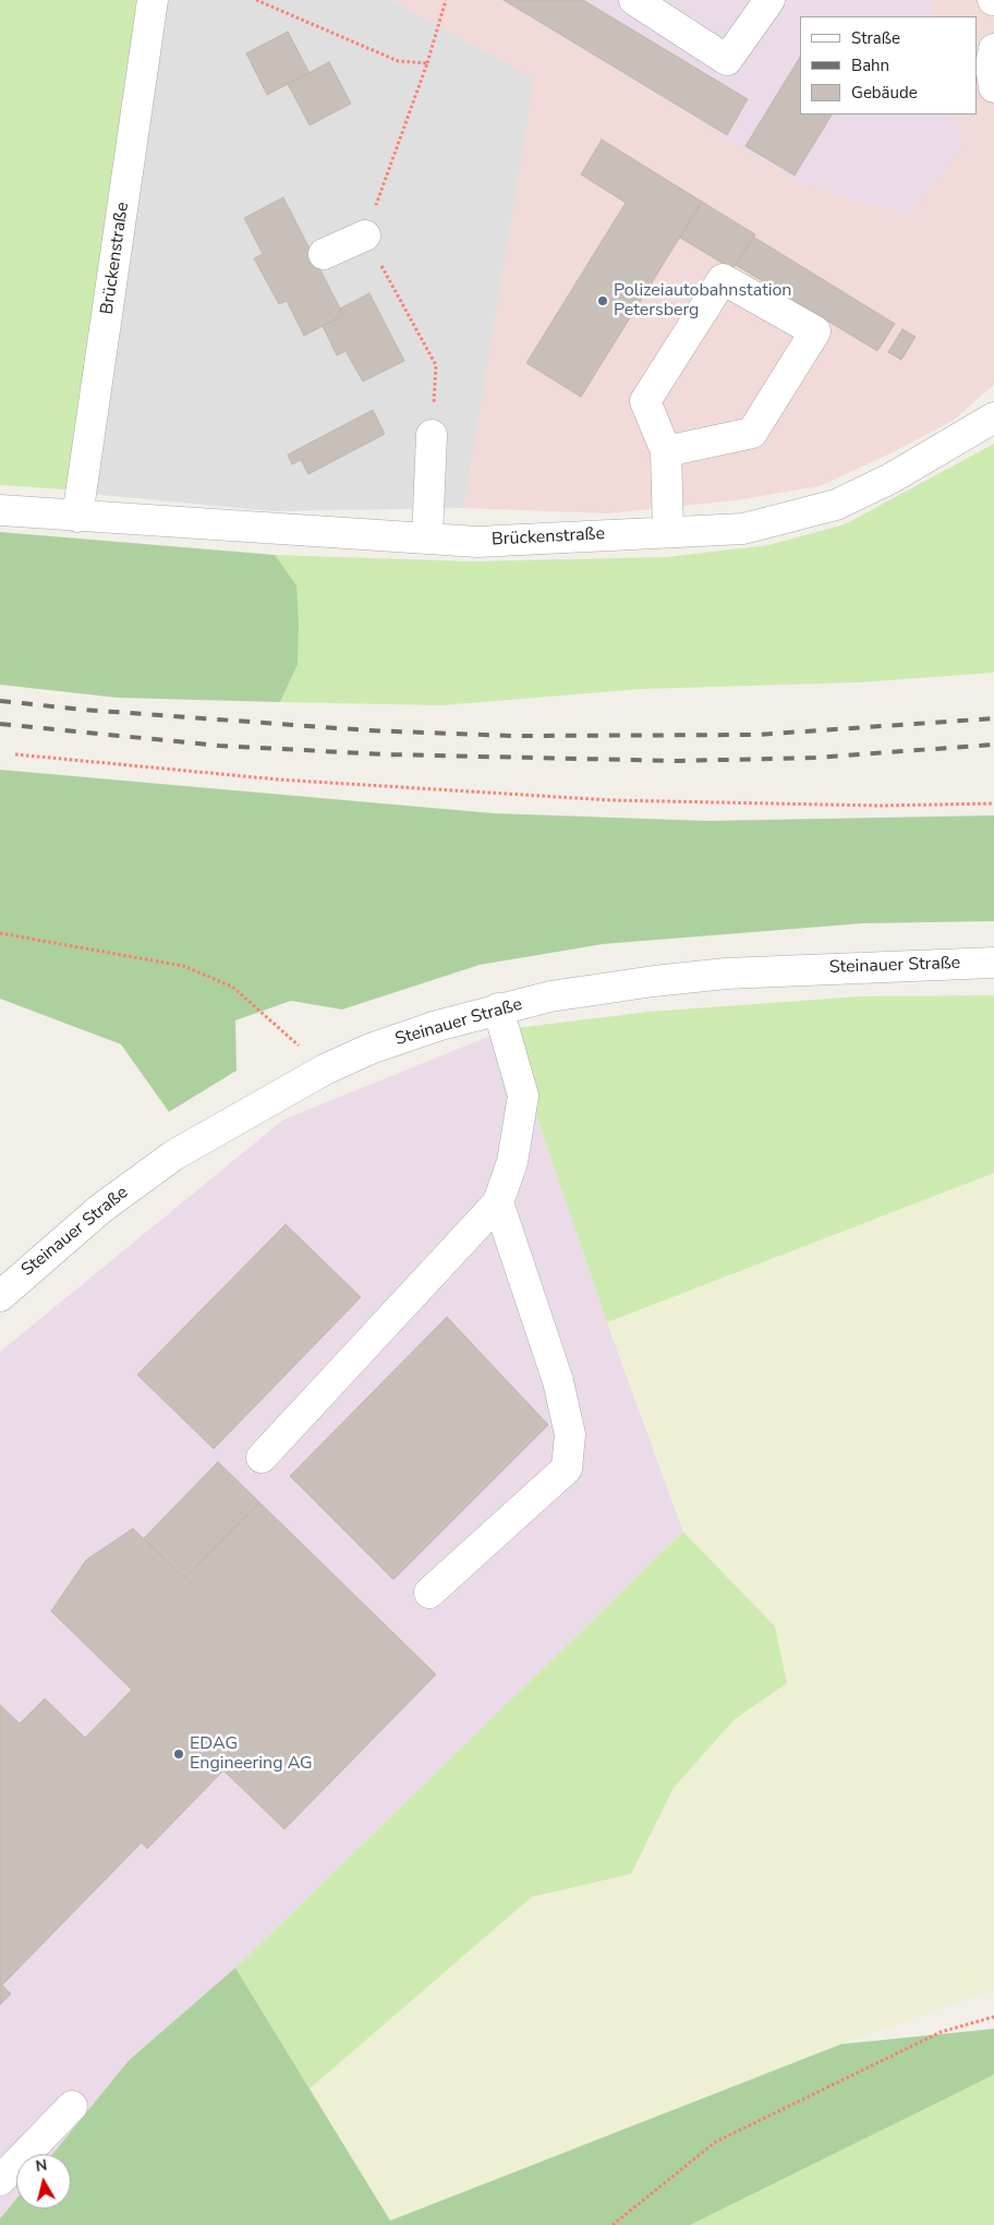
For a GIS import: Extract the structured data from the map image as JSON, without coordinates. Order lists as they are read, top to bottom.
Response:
{
  "streets": {
    "street": ["Brückenstraße", "Steinauer Straße"]
  },
  "places": ["Polizeiautobahnstation Petersberg", "EDAG Engineering AG"],
  "legend": ["Straße", "Bahn", "Gebäude"],
  "north": "top"
}
